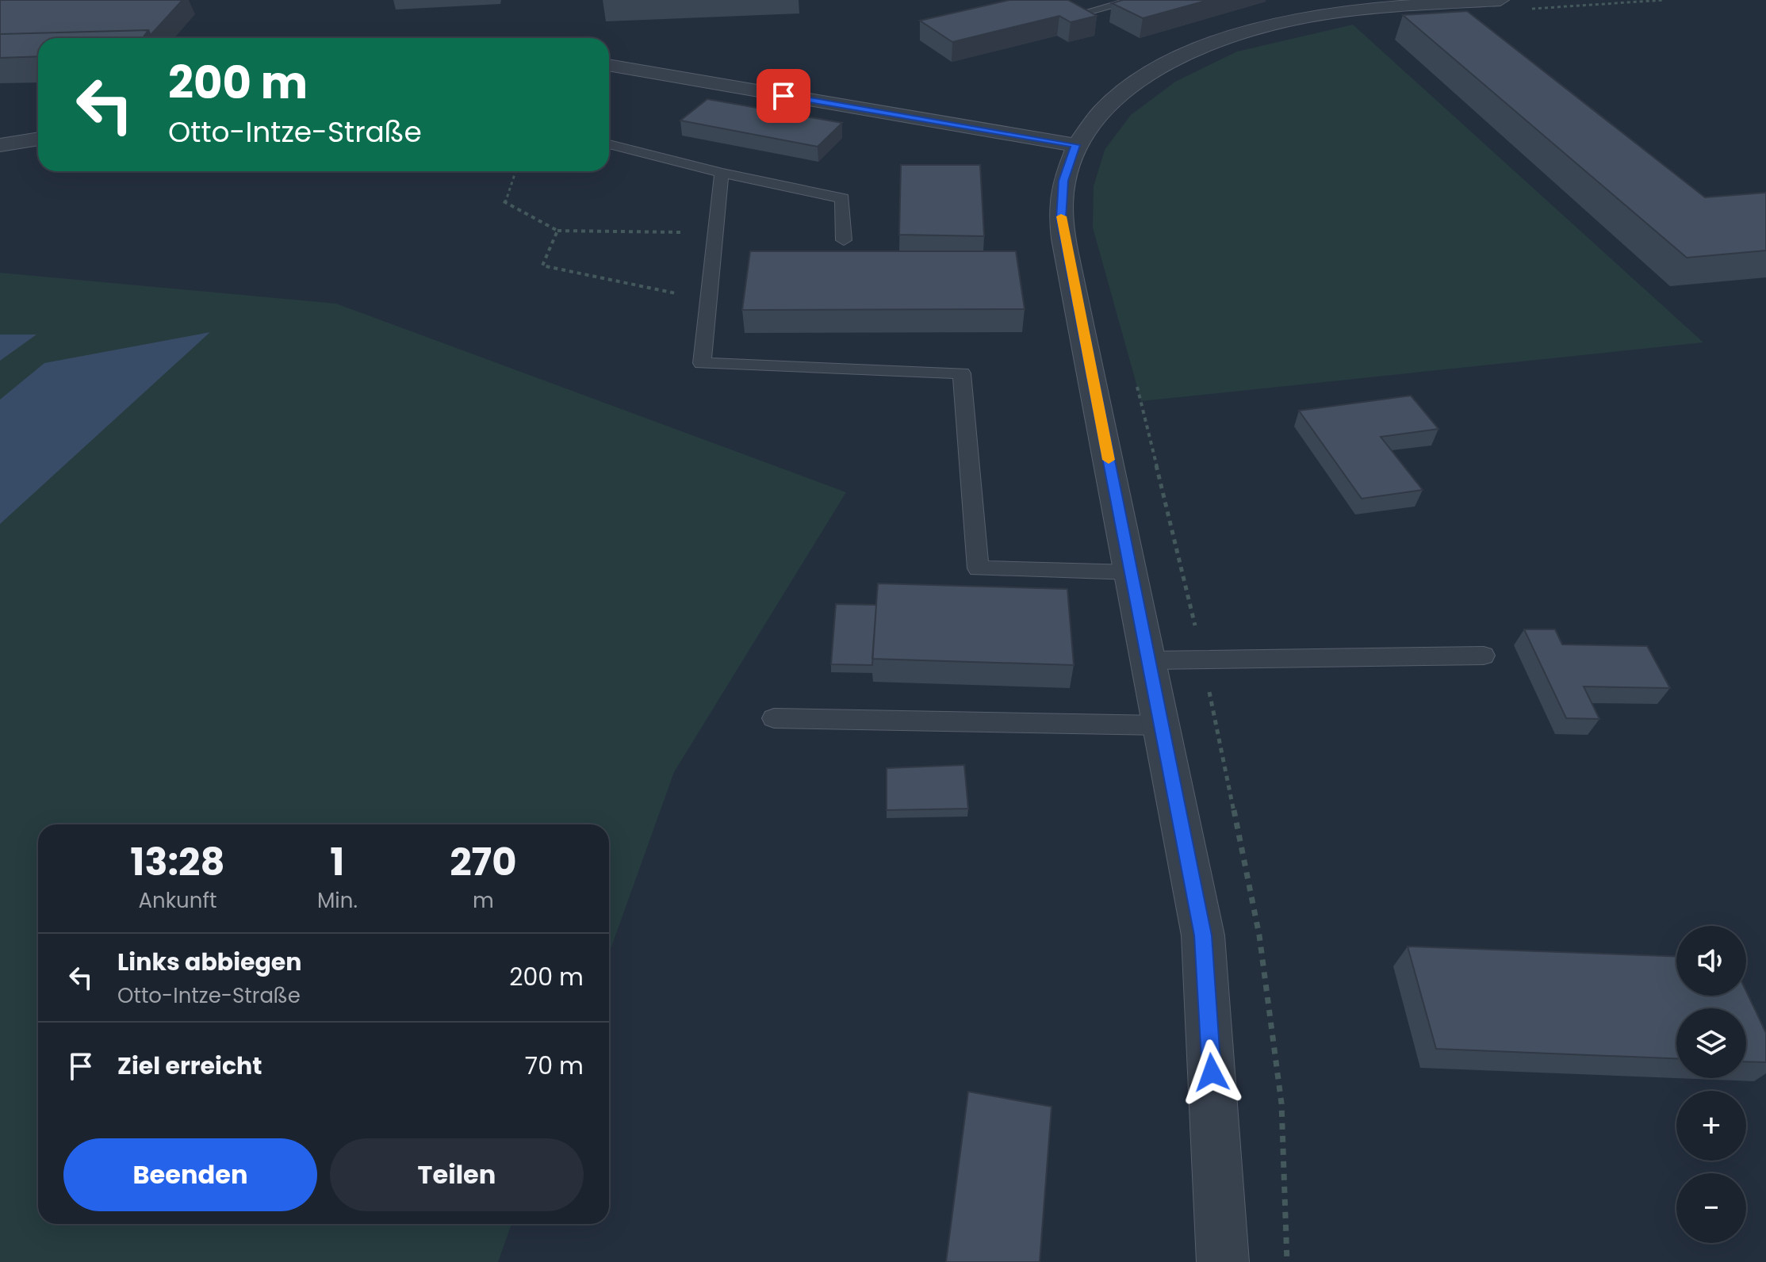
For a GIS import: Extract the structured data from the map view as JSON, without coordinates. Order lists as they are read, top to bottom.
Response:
{
  "page": {
    "turn": ["200 m", "Otto-Intze-Straße"],
    "eta": [
      "13:28",
      "Ankunft",
      "1",
      "Min.",
      "270",
      "m"
    ],
    "map_buttons": ["+", "−"],
    "list": [
      {
        "name": "Links abbiegen",
        "note": "Otto-Intze-Straße",
        "value": "200 m"
      },
      {
        "name": "Ziel erreicht",
        "value": "70 m"
      }
    ],
    "buttons": ["Beenden", "Teilen"]
  }
}
